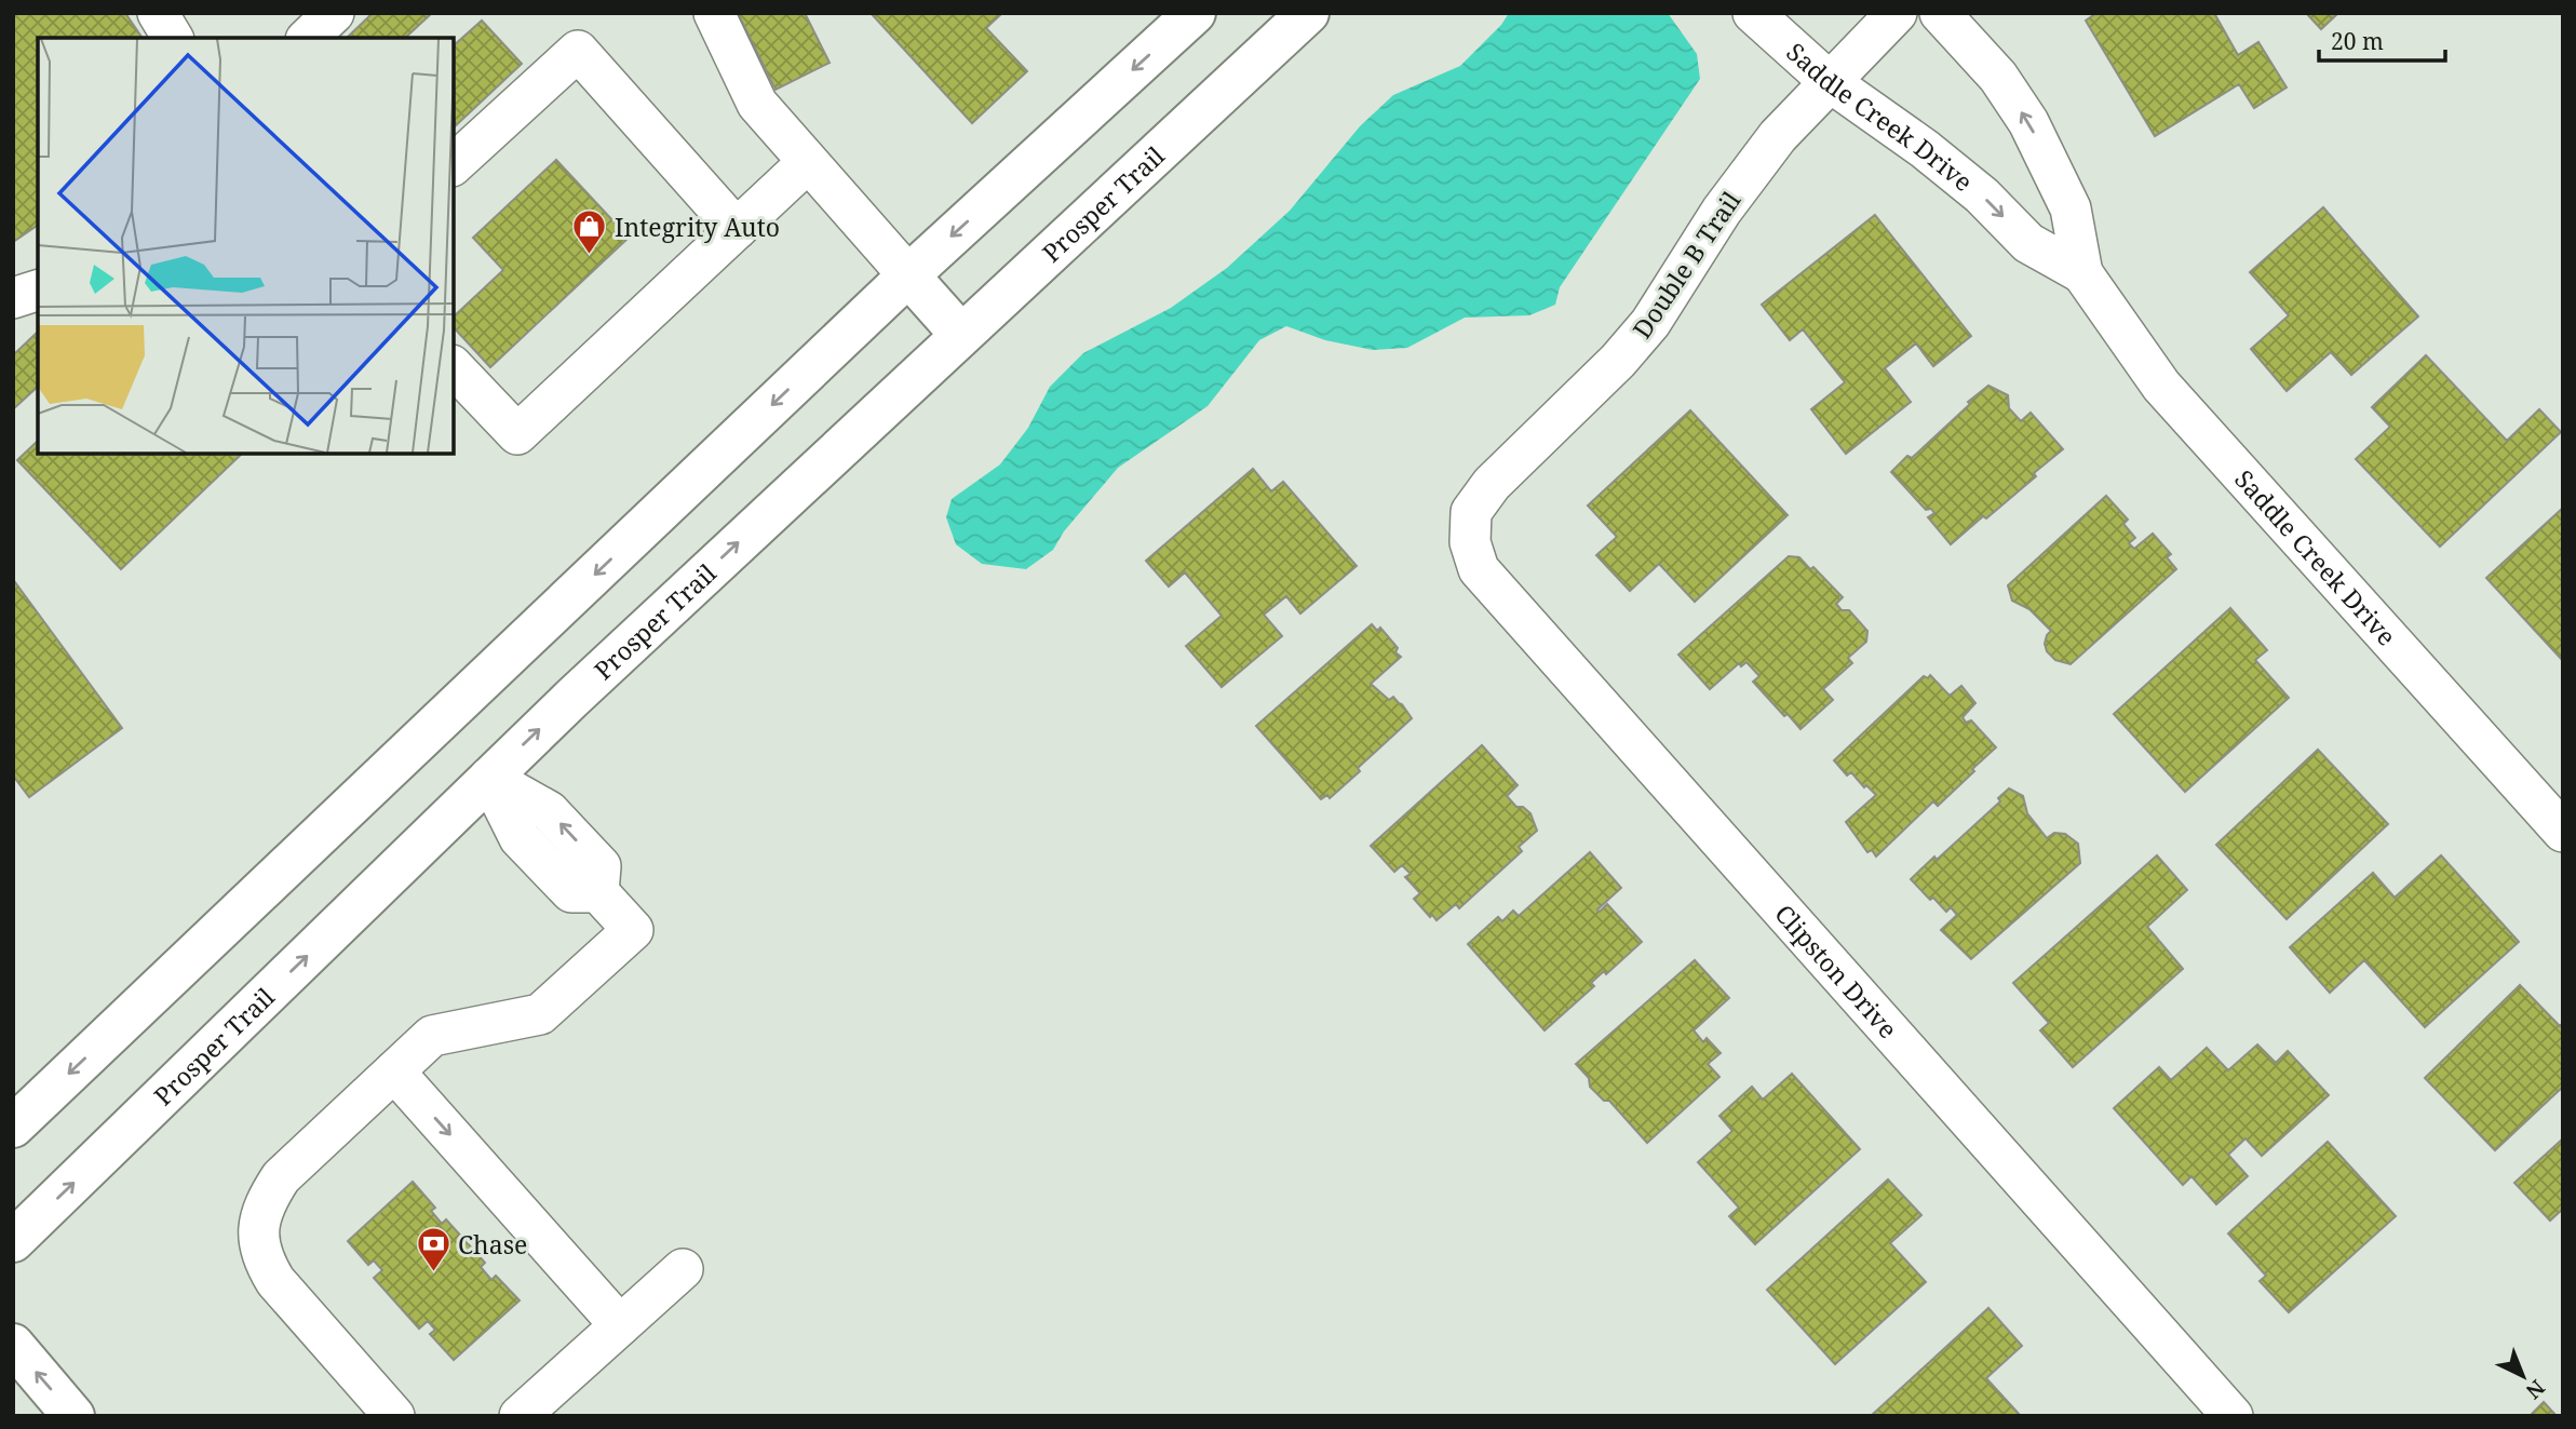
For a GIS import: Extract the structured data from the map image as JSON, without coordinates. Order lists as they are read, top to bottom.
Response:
{
  "streets": {
    "main road": ["Prosper Trail"],
    "street": ["Saddle Creek Drive", "Double B Trail", "Clipston Drive"]
  },
  "crossings": [
    ["Saddle Creek Drive", "Double B Trail"],
    ["Double B Trail", "Clipston Drive"]
  ],
  "places": {
    "shop": ["Integrity Auto"],
    "bank": ["Chase"]
  },
  "scale_bar": "20 m",
  "north": "bottom right"
}
